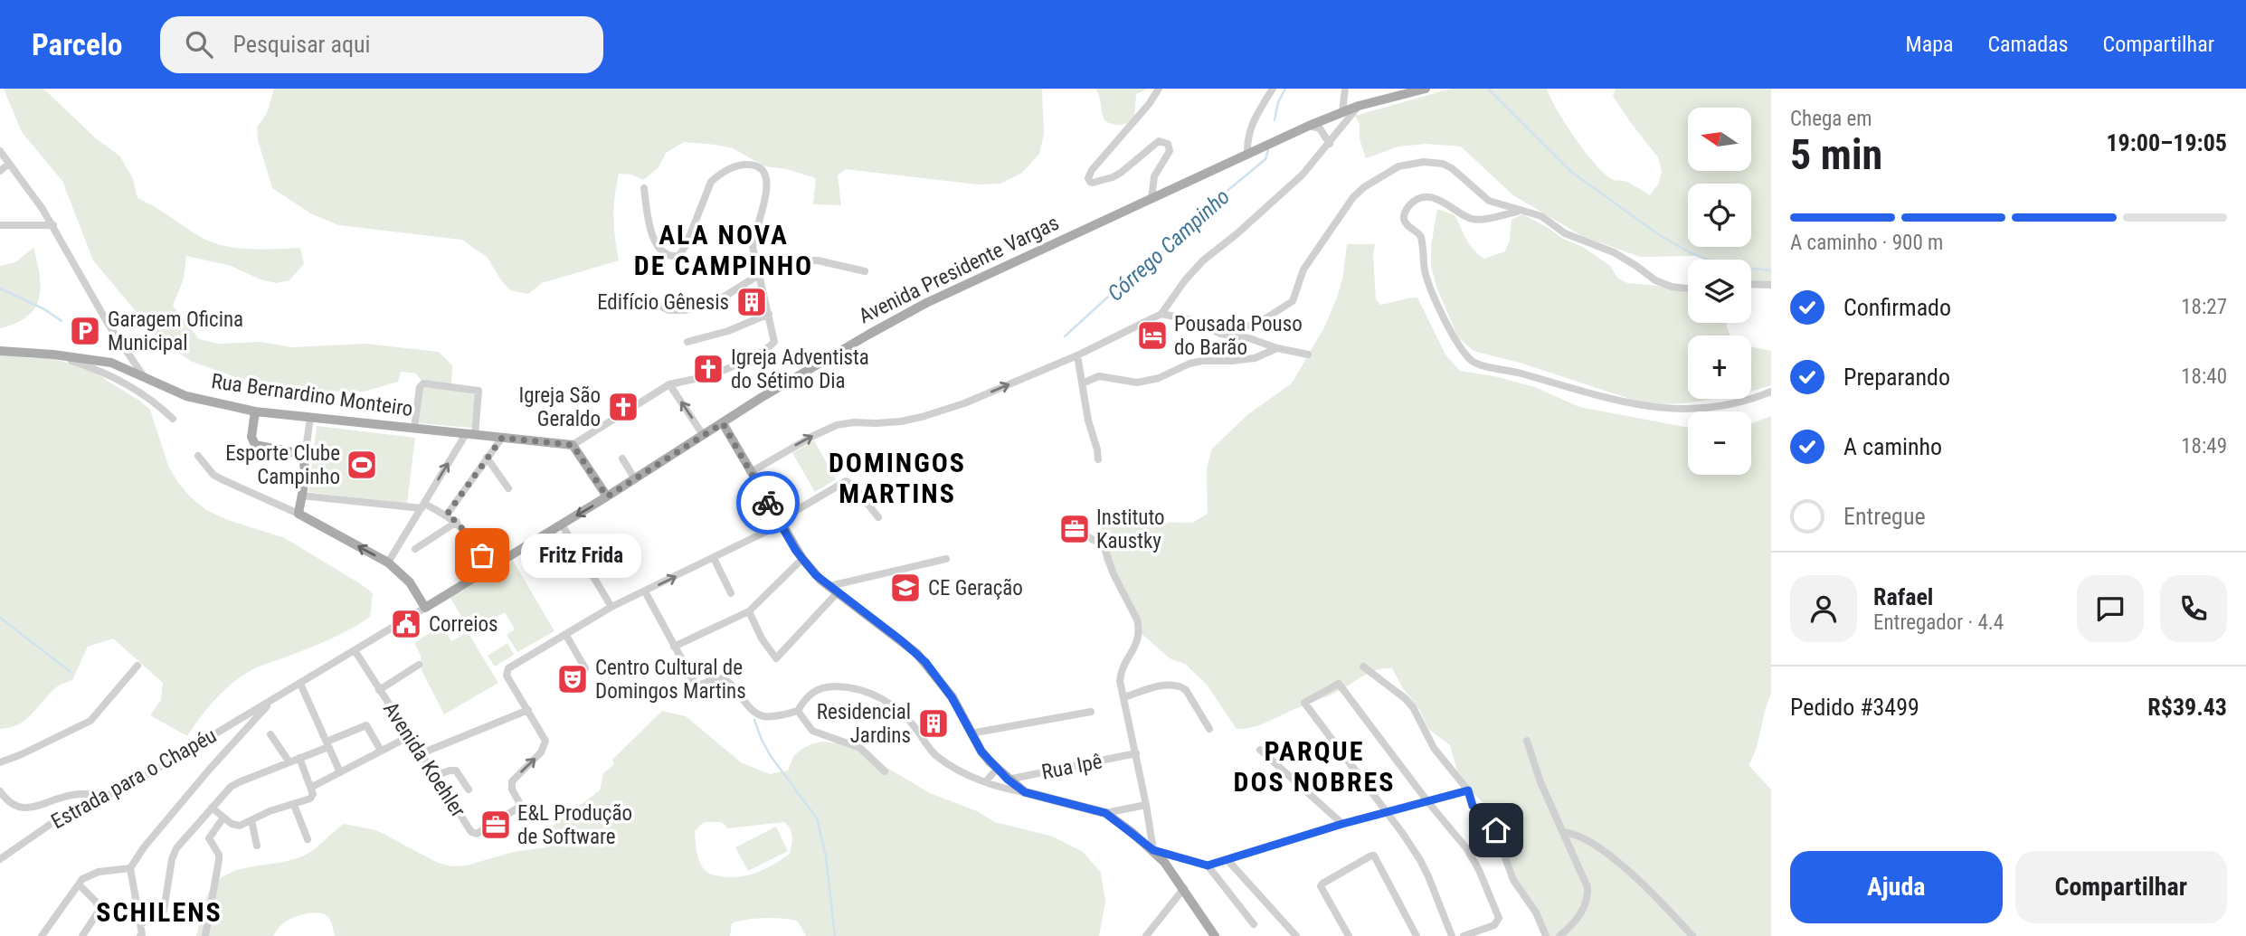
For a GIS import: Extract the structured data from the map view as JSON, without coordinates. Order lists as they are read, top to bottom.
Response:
{
  "streets": {
    "main road": ["Avenida Presidente Vargas", "Rua Bernardino Monteiro"],
    "street": ["Avenida Koehler", "Rua Ipê", "Estrada para o Chapéu"]
  },
  "crossings": [
    ["Avenida Presidente Vargas", "Avenida Koehler"],
    ["Avenida Presidente Vargas", "Estrada para o Chapéu"]
  ],
  "districts": [
    "ALA NOVA DE CAMPINHO",
    "DOMINGOS MARTINS",
    "PARQUE DOS NOBRES",
    "SCHILENS"
  ],
  "water": ["Córrego Campinho"],
  "places": {
    "building": ["Edifício Gênesis", "Residencial Jardins"],
    "parking": ["Garagem Oficina Municipal"],
    "hotel": ["Pousada Pouso do Barão"],
    "church": ["Igreja Adventista do Sétimo Dia", "Igreja São Geraldo"],
    "sports": ["Esporte Clube Campinho"],
    "office": ["Instituto Kaustky", "E&L Produção de Software"],
    "other": ["Fritz Frida"],
    "school or university": ["CE Geração"],
    "public building": ["Correios"],
    "theatre": ["Centro Cultural de Domingos Martins"]
  },
  "north": "left",
  "page": {
    "header": "Parcelo",
    "search": "Pesquisar aqui",
    "nav": ["Mapa", "Camadas", "Compartilhar"],
    "heading": ["5 min", "Chega em", "19:00–19:05"],
    "panel": [
      "Rafael",
      "Entregador · 4.4",
      "Pedido #3499",
      "R$39.43"
    ],
    "map_buttons": ["+", "−"],
    "bar": "A caminho · 900 m",
    "list": [
      ["Confirmado", "18:27"],
      ["Preparando", "18:40"],
      ["A caminho", "18:49"],
      "Entregue"
    ],
    "bubble": "Fritz Frida",
    "buttons": ["Ajuda", "Compartilhar"]
  }
}
